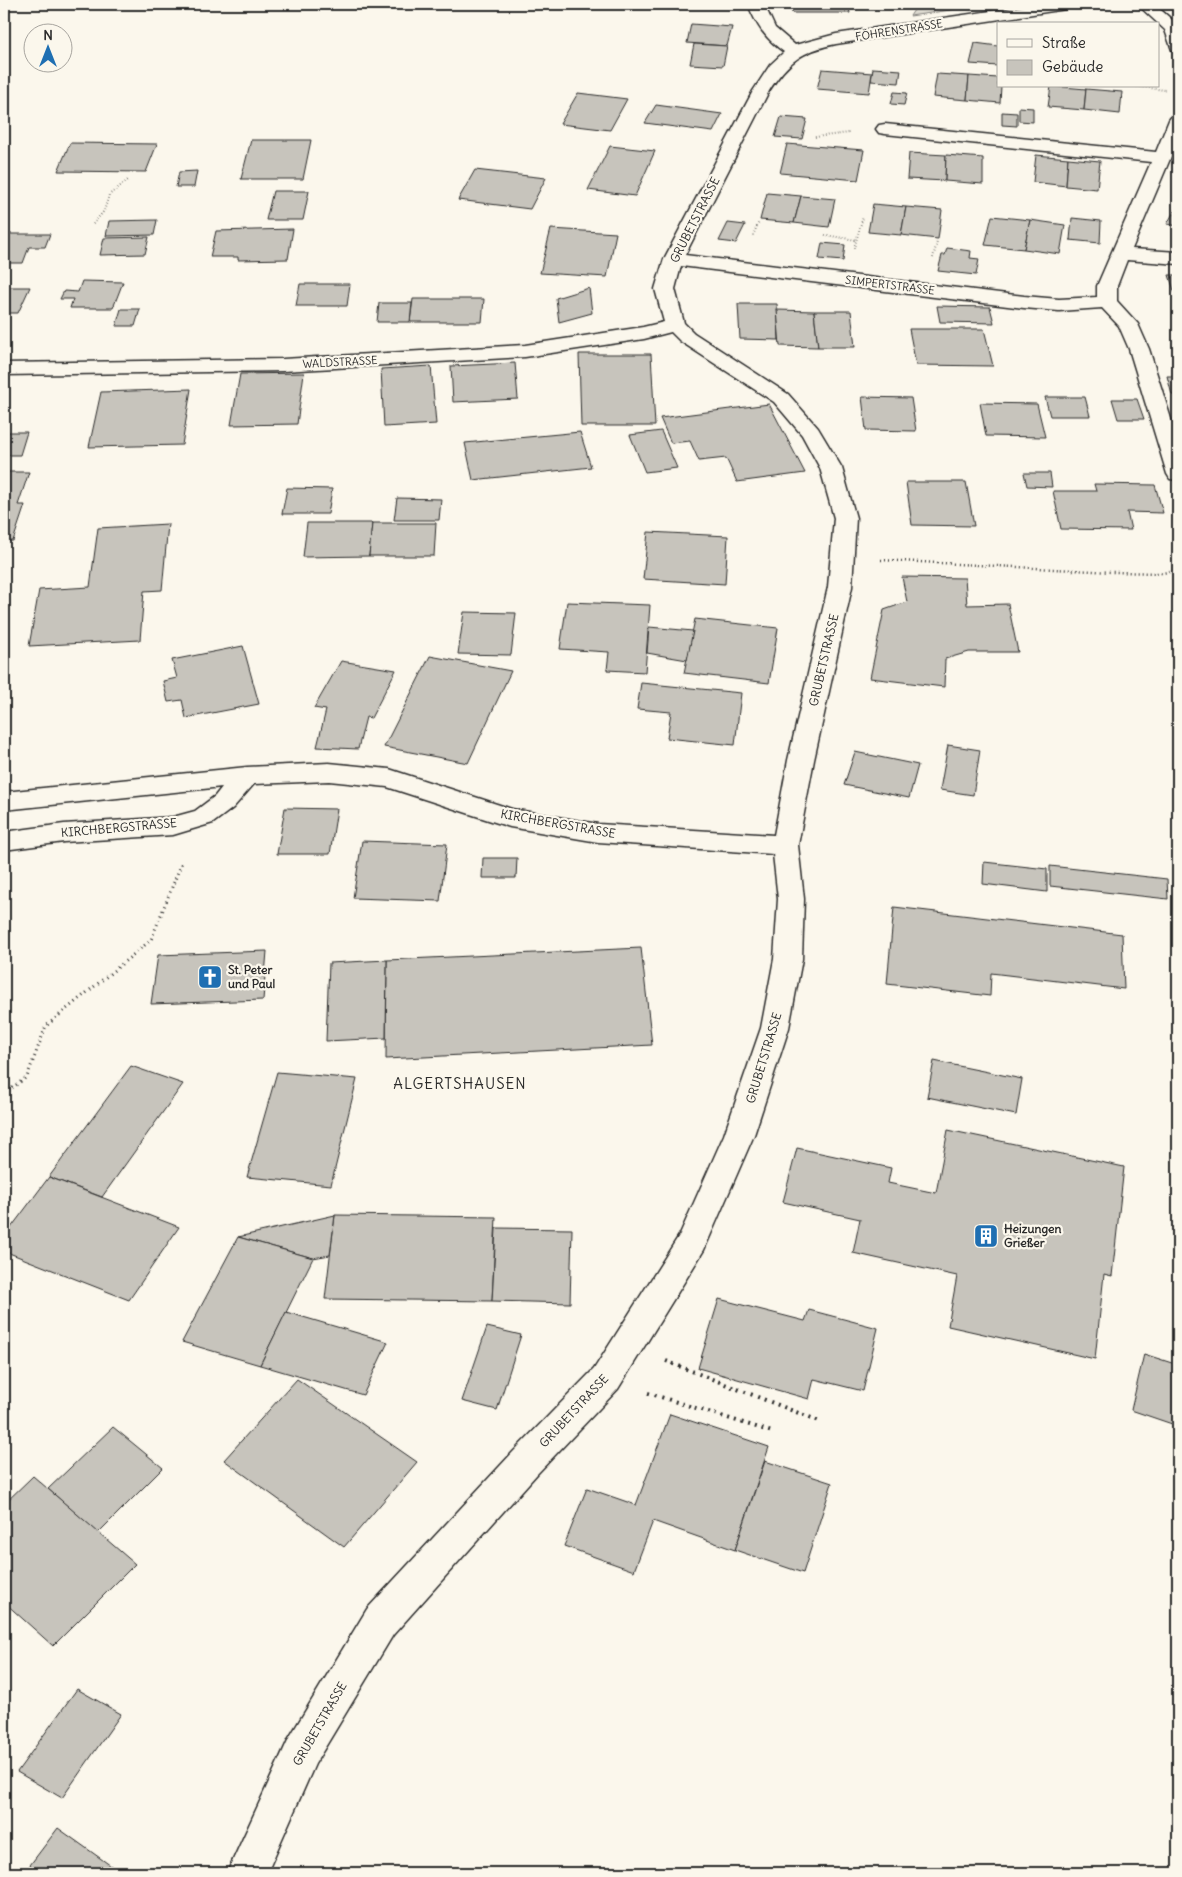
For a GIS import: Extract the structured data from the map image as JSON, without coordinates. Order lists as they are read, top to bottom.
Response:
{
  "streets": {
    "street": [
      "FÖHRENSTRASSE",
      "GRUBETSTRASSE",
      "SIMPERTSTRASSE",
      "WALDSTRASSE",
      "KIRCHBERGSTRASSE"
    ]
  },
  "crossings": [
    ["FÖHRENSTRASSE", "GRUBETSTRASSE"],
    ["GRUBETSTRASSE", "SIMPERTSTRASSE"],
    ["GRUBETSTRASSE", "WALDSTRASSE"],
    ["GRUBETSTRASSE", "KIRCHBERGSTRASSE"]
  ],
  "districts": ["ALGERTSHAUSEN"],
  "places": {
    "church": ["St. Peter und Paul"],
    "building": ["Heizungen Grießer"]
  },
  "legend": ["Straße", "Gebäude"],
  "north": "top"
}
